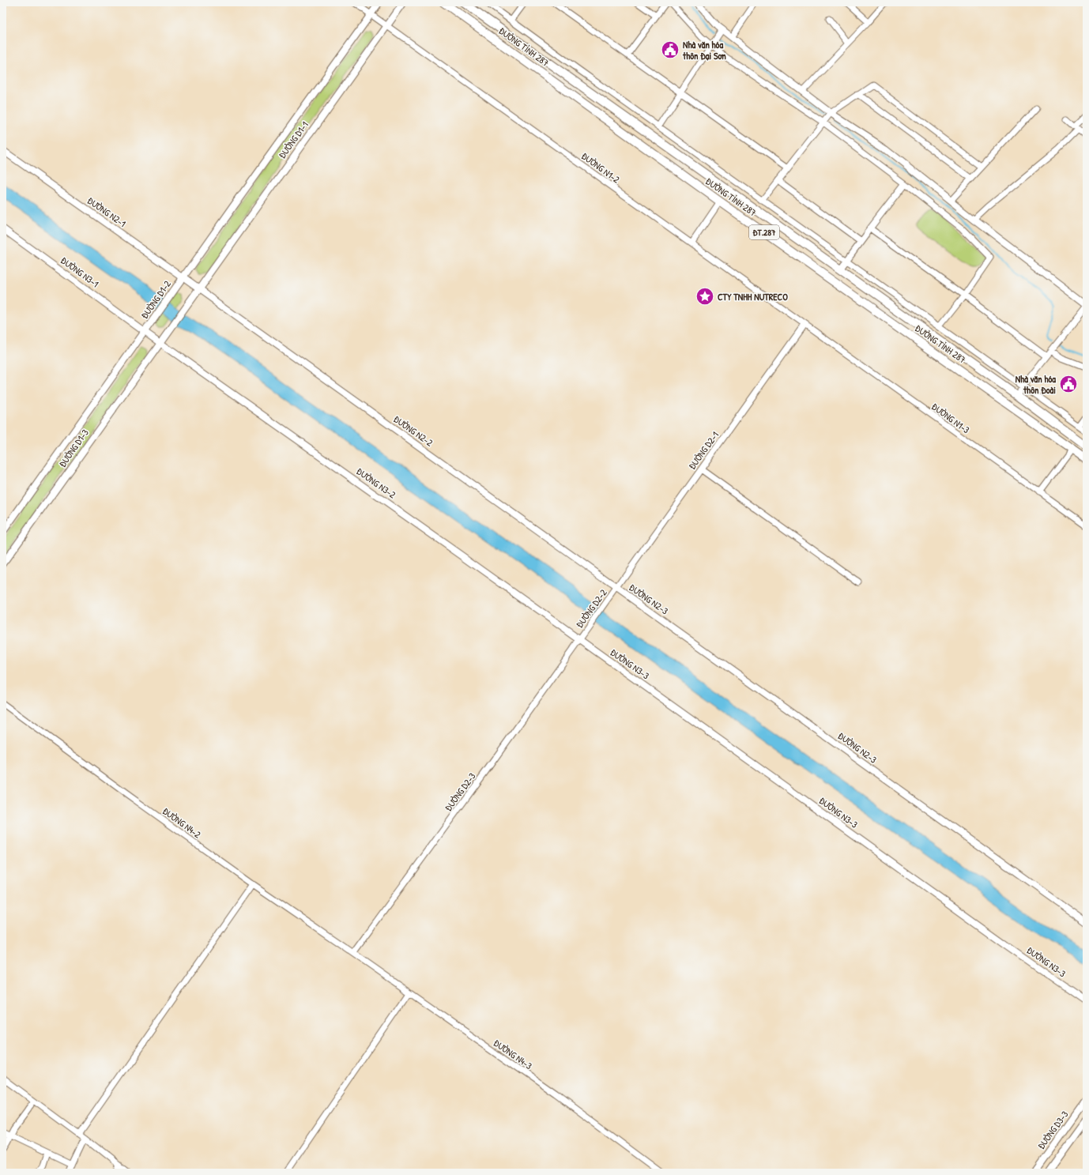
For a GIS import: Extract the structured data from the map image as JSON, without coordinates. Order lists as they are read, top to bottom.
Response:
{
  "streets": {
    "main road": ["ĐƯỜNG TỈNH 287", "ĐT.287"],
    "street": [
      "ĐƯỜNG D1-1",
      "ĐƯỜNG N1-2",
      "ĐƯỜNG N2-1",
      "ĐƯỜNG N3-1",
      "ĐƯỜNG D1-2",
      "ĐƯỜNG N1-3",
      "ĐƯỜNG N2-2",
      "ĐƯỜNG D1-3",
      "ĐƯỜNG D2-1",
      "ĐƯỜNG N3-2",
      "ĐƯỜNG N2-3",
      "ĐƯỜNG D2-2",
      "ĐƯỜNG N3-3",
      "ĐƯỜNG D2-3",
      "ĐƯỜNG N4-2",
      "ĐƯỜNG N4-3",
      "ĐƯỜNG D3-3"
    ]
  },
  "crossings": [
    ["ĐƯỜNG D1-1", "ĐƯỜNG N1-2"],
    ["ĐƯỜNG D1-1", "ĐƯỜNG N2-1"],
    ["ĐƯỜNG D1-1", "ĐƯỜNG D1-2"],
    ["ĐƯỜNG D1-1", "ĐƯỜNG N2-2"],
    ["ĐƯỜNG N1-2", "ĐƯỜNG N1-3"],
    ["ĐƯỜNG N1-2", "ĐƯỜNG D2-1"],
    ["ĐƯỜNG N2-1", "ĐƯỜNG D1-2"],
    ["ĐƯỜNG N2-1", "ĐƯỜNG N2-2"],
    ["ĐƯỜNG N3-1", "ĐƯỜNG D1-2"],
    ["ĐƯỜNG N3-1", "ĐƯỜNG D1-3"],
    ["ĐƯỜNG N3-1", "ĐƯỜNG N3-2"],
    ["ĐƯỜNG D1-2", "ĐƯỜNG D1-3"],
    ["ĐƯỜNG N1-3", "ĐƯỜNG D2-1"],
    ["ĐƯỜNG N2-2", "ĐƯỜNG D2-1"],
    ["ĐƯỜNG N2-2", "ĐƯỜNG N2-3"],
    ["ĐƯỜNG N2-2", "ĐƯỜNG D2-2"],
    ["ĐƯỜNG D1-3", "ĐƯỜNG N3-2"],
    ["ĐƯỜNG D2-1", "ĐƯỜNG N2-3"],
    ["ĐƯỜNG D2-1", "ĐƯỜNG D2-2"],
    ["ĐƯỜNG N3-2", "ĐƯỜNG D2-2"],
    ["ĐƯỜNG N3-2", "ĐƯỜNG N3-3"],
    ["ĐƯỜNG N3-2", "ĐƯỜNG D2-3"],
    ["ĐƯỜNG N2-3", "ĐƯỜNG D2-2"],
    ["ĐƯỜNG D2-2", "ĐƯỜNG N3-3"],
    ["ĐƯỜNG D2-2", "ĐƯỜNG D2-3"],
    ["ĐƯỜNG N3-3", "ĐƯỜNG D2-3"],
    ["ĐƯỜNG D2-3", "ĐƯỜNG N4-2"],
    ["ĐƯỜNG D2-3", "ĐƯỜNG N4-3"],
    ["ĐƯỜNG N4-2", "ĐƯỜNG N4-3"]
  ],
  "places": {
    "public building": ["Nhà văn hóa thôn Đại Sơn", "Nhà văn hóa thôn Đoài"],
    "place": ["CTY TNHH NUTRECO"]
  }
}
